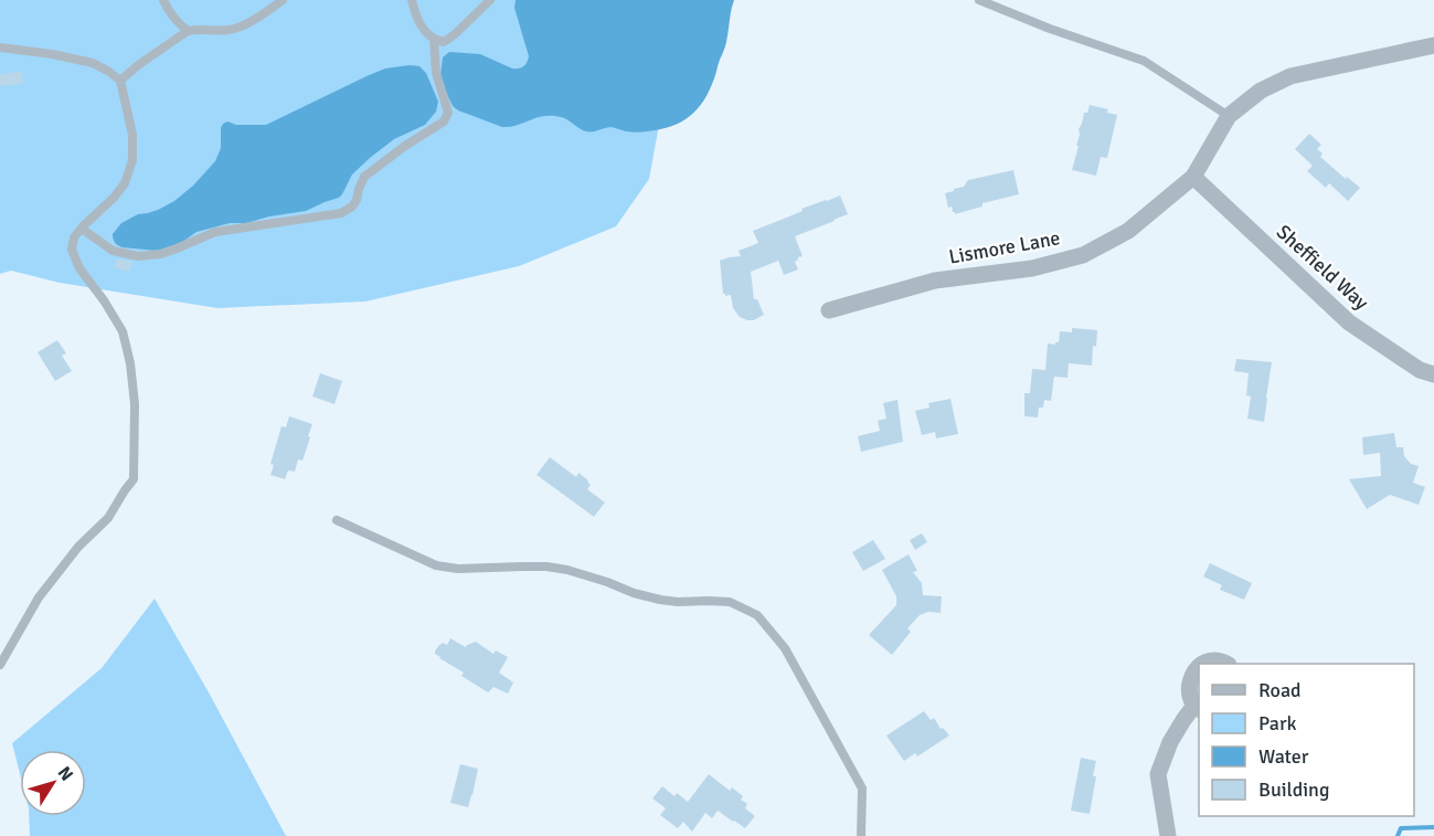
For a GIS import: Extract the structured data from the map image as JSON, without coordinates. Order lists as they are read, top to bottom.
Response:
{
  "streets": {
    "street": ["Lismore Lane", "Sheffield Way"]
  },
  "crossings": [
    ["Lismore Lane", "Sheffield Way"]
  ],
  "legend": [
    "Road",
    "Park",
    "Water",
    "Building"
  ],
  "north": "top right"
}
